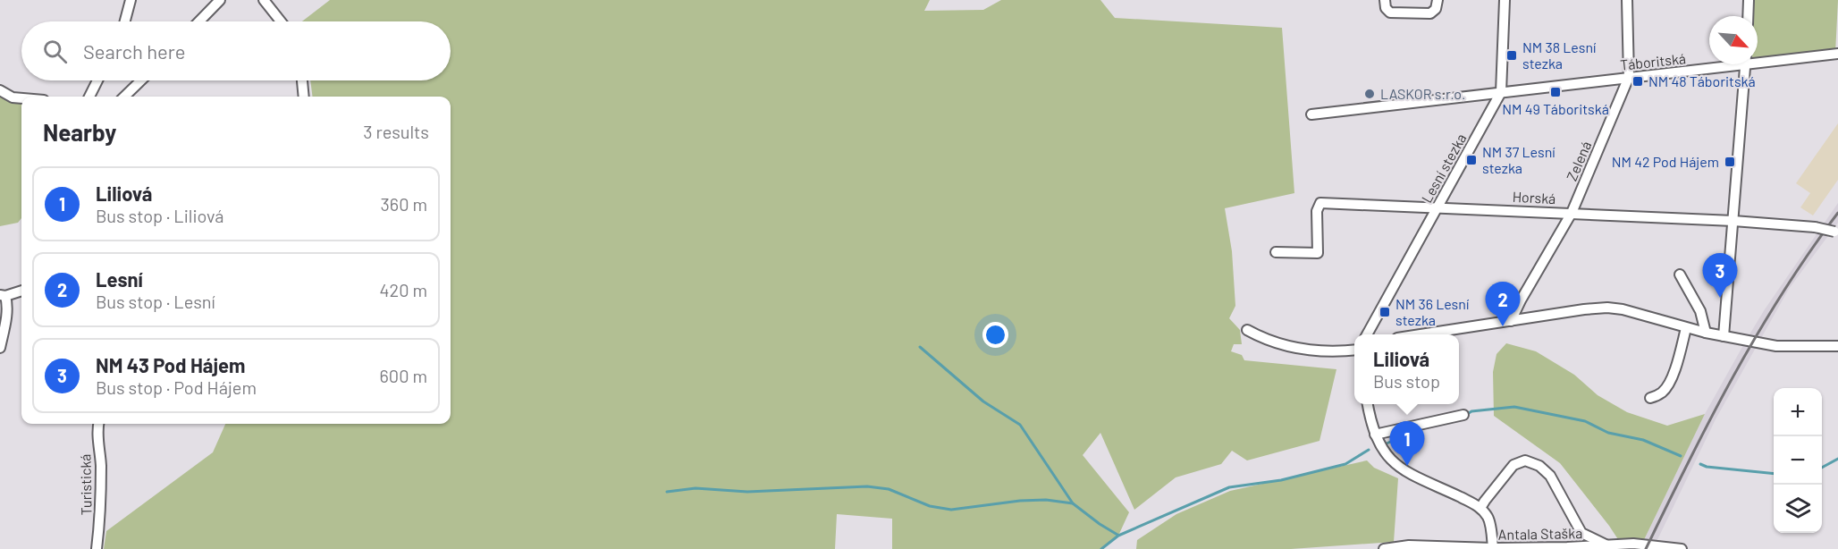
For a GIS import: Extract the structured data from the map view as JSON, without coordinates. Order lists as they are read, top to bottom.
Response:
{
  "streets": {
    "street": [
      "Táboritská",
      "Zelená",
      "Lesní stezka",
      "Horská",
      "Turistická",
      "Antala Staška"
    ]
  },
  "crossings": [
    ["Táboritská", "Zelená"],
    ["Táboritská", "Lesní stezka"],
    ["Zelená", "Horská"],
    ["Lesní stezka", "Horská"]
  ],
  "places": {
    "transit": [
      "NM 38 Lesní stezka",
      "NM 48 Táboritská",
      "NM 49 Táboritská",
      "NM 37 Lesní stezka",
      "NM 42 Pod Hájem",
      "NM 36 Lesní stezka"
    ],
    "other": ["LASKOR s.r.o."]
  },
  "north": "bottom right",
  "page": {
    "search": "Search here",
    "heading": ["Nearby", "3 results"],
    "list": [
      {
        "mark": "1",
        "name": "Liliová",
        "note": "Bus stop · Liliová",
        "value": "360 m"
      },
      {
        "mark": "2",
        "name": "Lesní",
        "note": "Bus stop · Lesní",
        "value": "420 m"
      },
      {
        "mark": "3",
        "name": "NM 43 Pod Hájem",
        "note": "Bus stop · Pod Hájem",
        "value": "600 m"
      }
    ],
    "pins": ["3", "2", "1"],
    "popup": ["Liliová", "Bus stop"],
    "map_buttons": ["+", "−"]
  }
}
